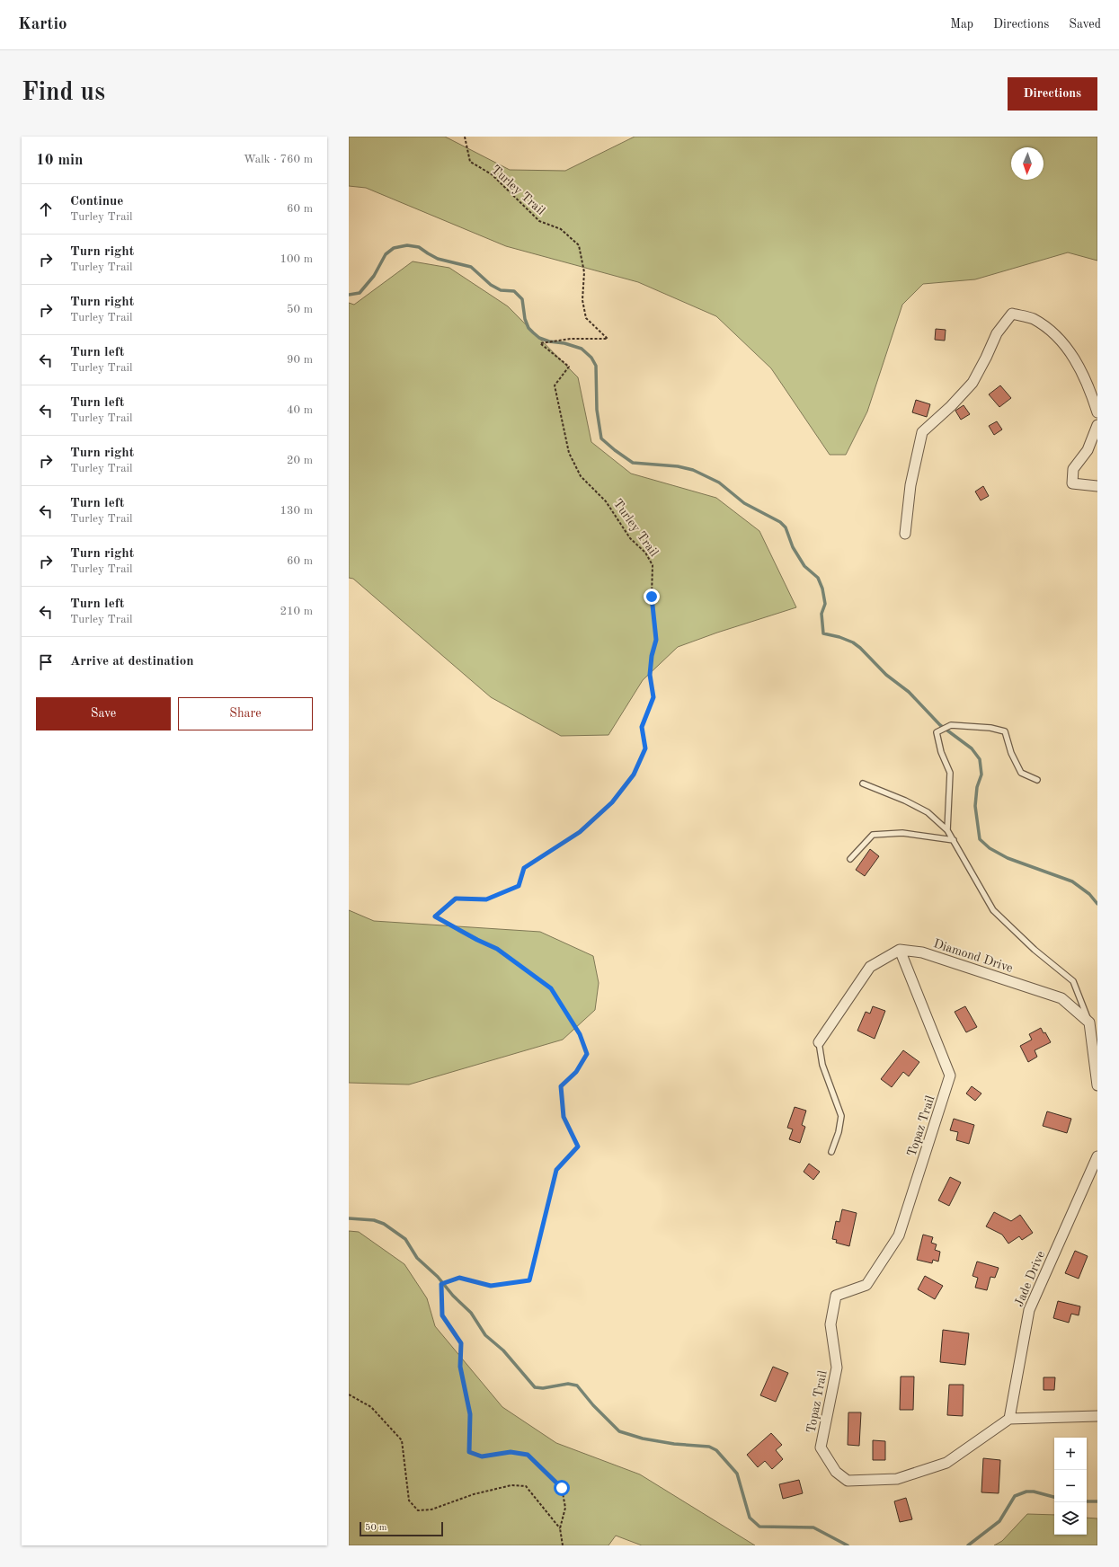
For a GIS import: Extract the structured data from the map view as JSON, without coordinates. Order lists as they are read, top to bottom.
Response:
{
  "streets": {
    "street": ["Diamond Drive", "Topaz Trail", "Jade Drive"],
    "path": ["Turley Trail"]
  },
  "crossings": [
    ["Diamond Drive", "Topaz Trail"],
    ["Topaz Trail", "Jade Drive"]
  ],
  "scale_bar": "50 m",
  "north": "bottom",
  "page": {
    "header": "Kartio",
    "nav": ["Map", "Directions", "Saved"],
    "buttons": [
      "Directions",
      ["Save", "Share"]
    ],
    "title": "Find us",
    "heading": ["10 min", "Walk · 760 m"],
    "list": [
      ["Continue", "Turley Trail", "60 m"],
      ["Turn right", "Turley Trail", "100 m"],
      ["Turn right", "Turley Trail", "50 m"],
      ["Turn left", "Turley Trail", "90 m"],
      ["Turn left", "Turley Trail", "40 m"],
      ["Turn right", "Turley Trail", "20 m"],
      ["Turn left", "Turley Trail", "130 m"],
      ["Turn right", "Turley Trail", "60 m"],
      ["Turn left", "Turley Trail", "210 m"],
      "Arrive at destination"
    ],
    "map_buttons": ["+", "−"],
    "scale": "50 m"
  }
}
